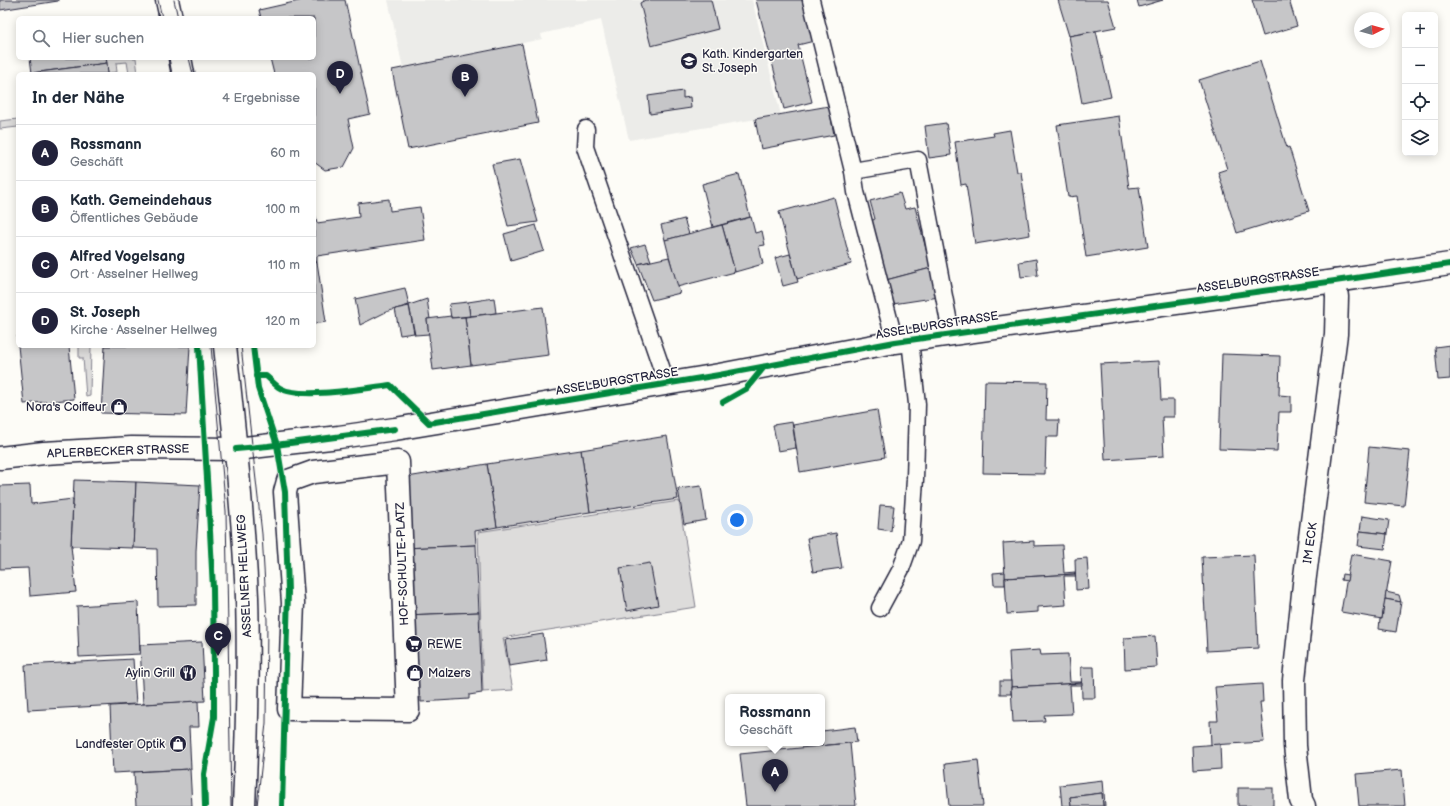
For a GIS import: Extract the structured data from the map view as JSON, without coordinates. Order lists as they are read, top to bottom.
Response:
{
  "streets": {
    "street": [
      "ASSELBURGSTRASSE",
      "APLERBECKER STRASSE",
      "IM ECK",
      "HOF-SCHULTE-PLATZ",
      "ASSELNER HELLWEG"
    ]
  },
  "crossings": [
    ["ASSELBURGSTRASSE", "APLERBECKER STRASSE"],
    ["ASSELBURGSTRASSE", "IM ECK"],
    ["ASSELBURGSTRASSE", "ASSELNER HELLWEG"],
    ["APLERBECKER STRASSE", "ASSELNER HELLWEG"]
  ],
  "places": {
    "school or university": ["Kath. Kindergarten St. Joseph"],
    "shop": ["Nora's Coiffeur", "Malzers", "Landfester Optik"],
    "supermarket": ["REWE"],
    "restaurant": ["Aylin Grill"]
  },
  "north": "right",
  "page": {
    "map_buttons": ["+", "−"],
    "search": "Hier suchen",
    "pins": [
      "D",
      "B",
      "C",
      "A"
    ],
    "heading": ["In der Nähe", "4 Ergebnisse"],
    "list": [
      {
        "mark": "A",
        "name": "Rossmann",
        "note": "Geschäft",
        "value": "60 m"
      },
      {
        "mark": "B",
        "name": "Kath. Gemeindehaus",
        "note": "Öffentliches Gebäude",
        "value": "100 m"
      },
      {
        "mark": "C",
        "name": "Alfred Vogelsang",
        "note": "Ort · Asselner Hellweg",
        "value": "110 m"
      },
      {
        "mark": "D",
        "name": "St. Joseph",
        "note": "Kirche · Asselner Hellweg",
        "value": "120 m"
      }
    ],
    "popup": ["Rossmann", "Geschäft"]
  }
}
